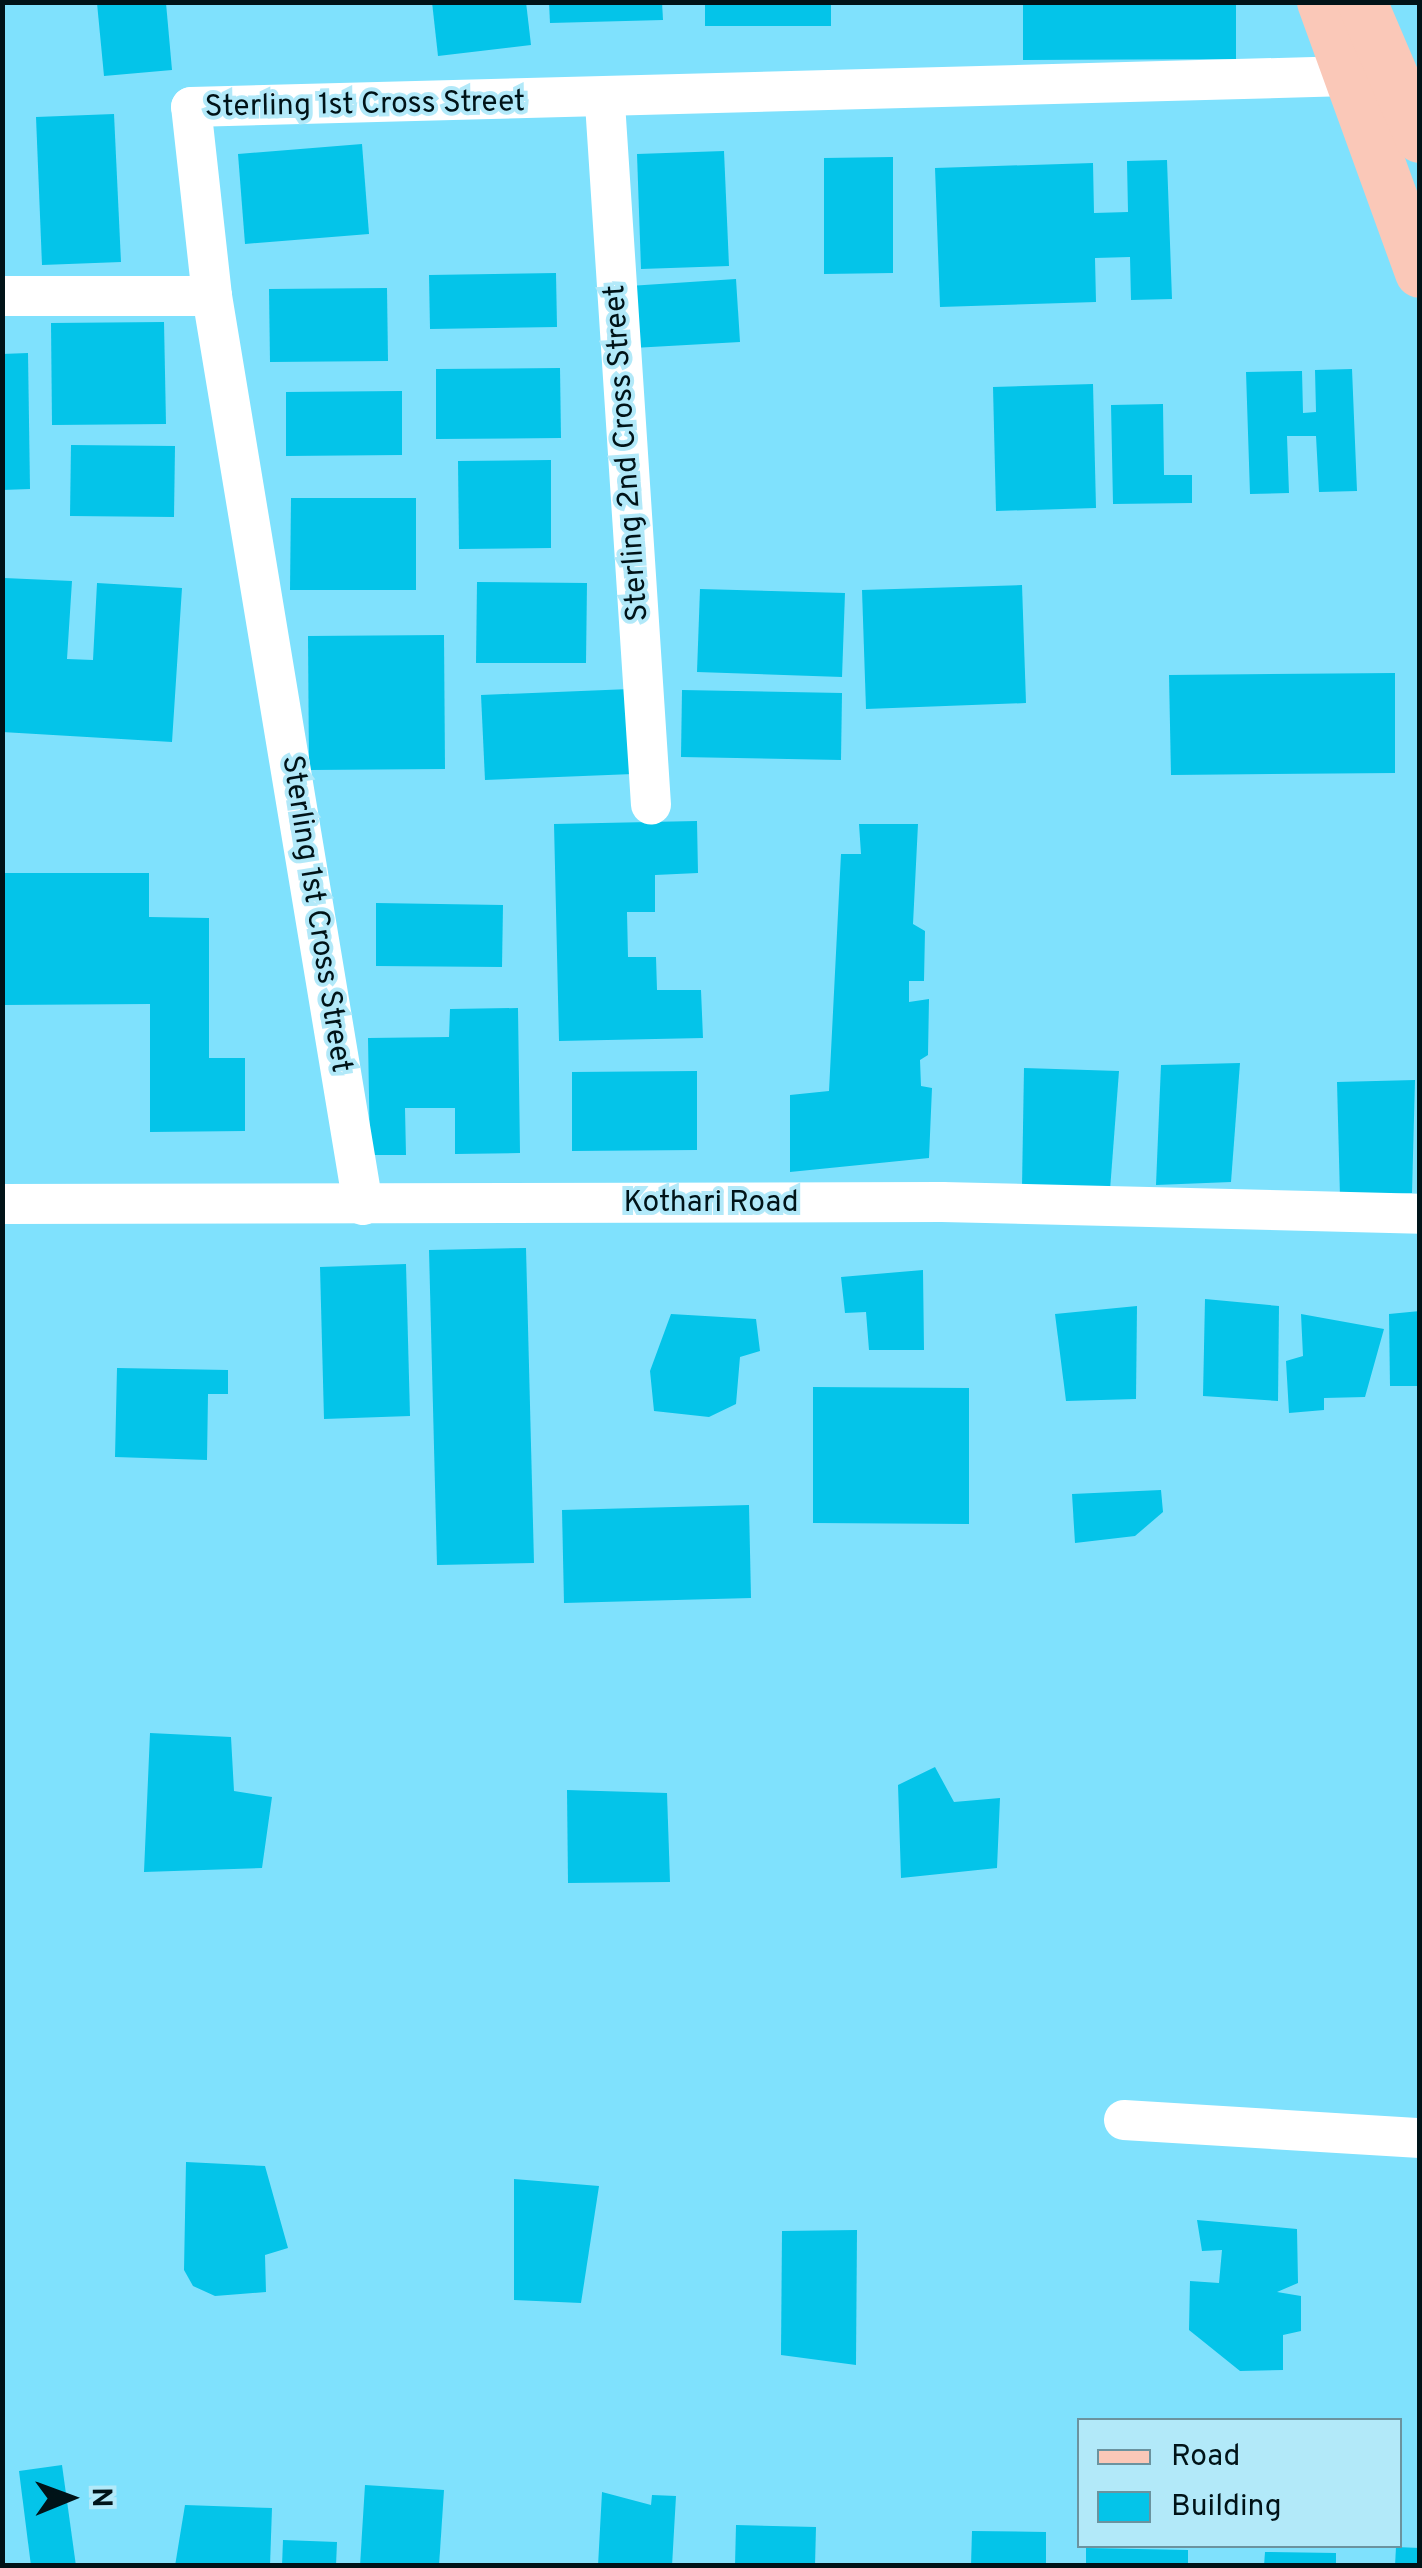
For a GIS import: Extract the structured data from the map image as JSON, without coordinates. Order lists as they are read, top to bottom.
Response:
{
  "streets": {
    "street": ["Sterling 1st Cross Street", "Sterling 2nd Cross Street", "Kothari Road"]
  },
  "crossings": [
    ["Sterling 1st Cross Street", "Sterling 2nd Cross Street"],
    ["Sterling 1st Cross Street", "Kothari Road"]
  ],
  "legend": ["Road", "Building"],
  "north": "right"
}
